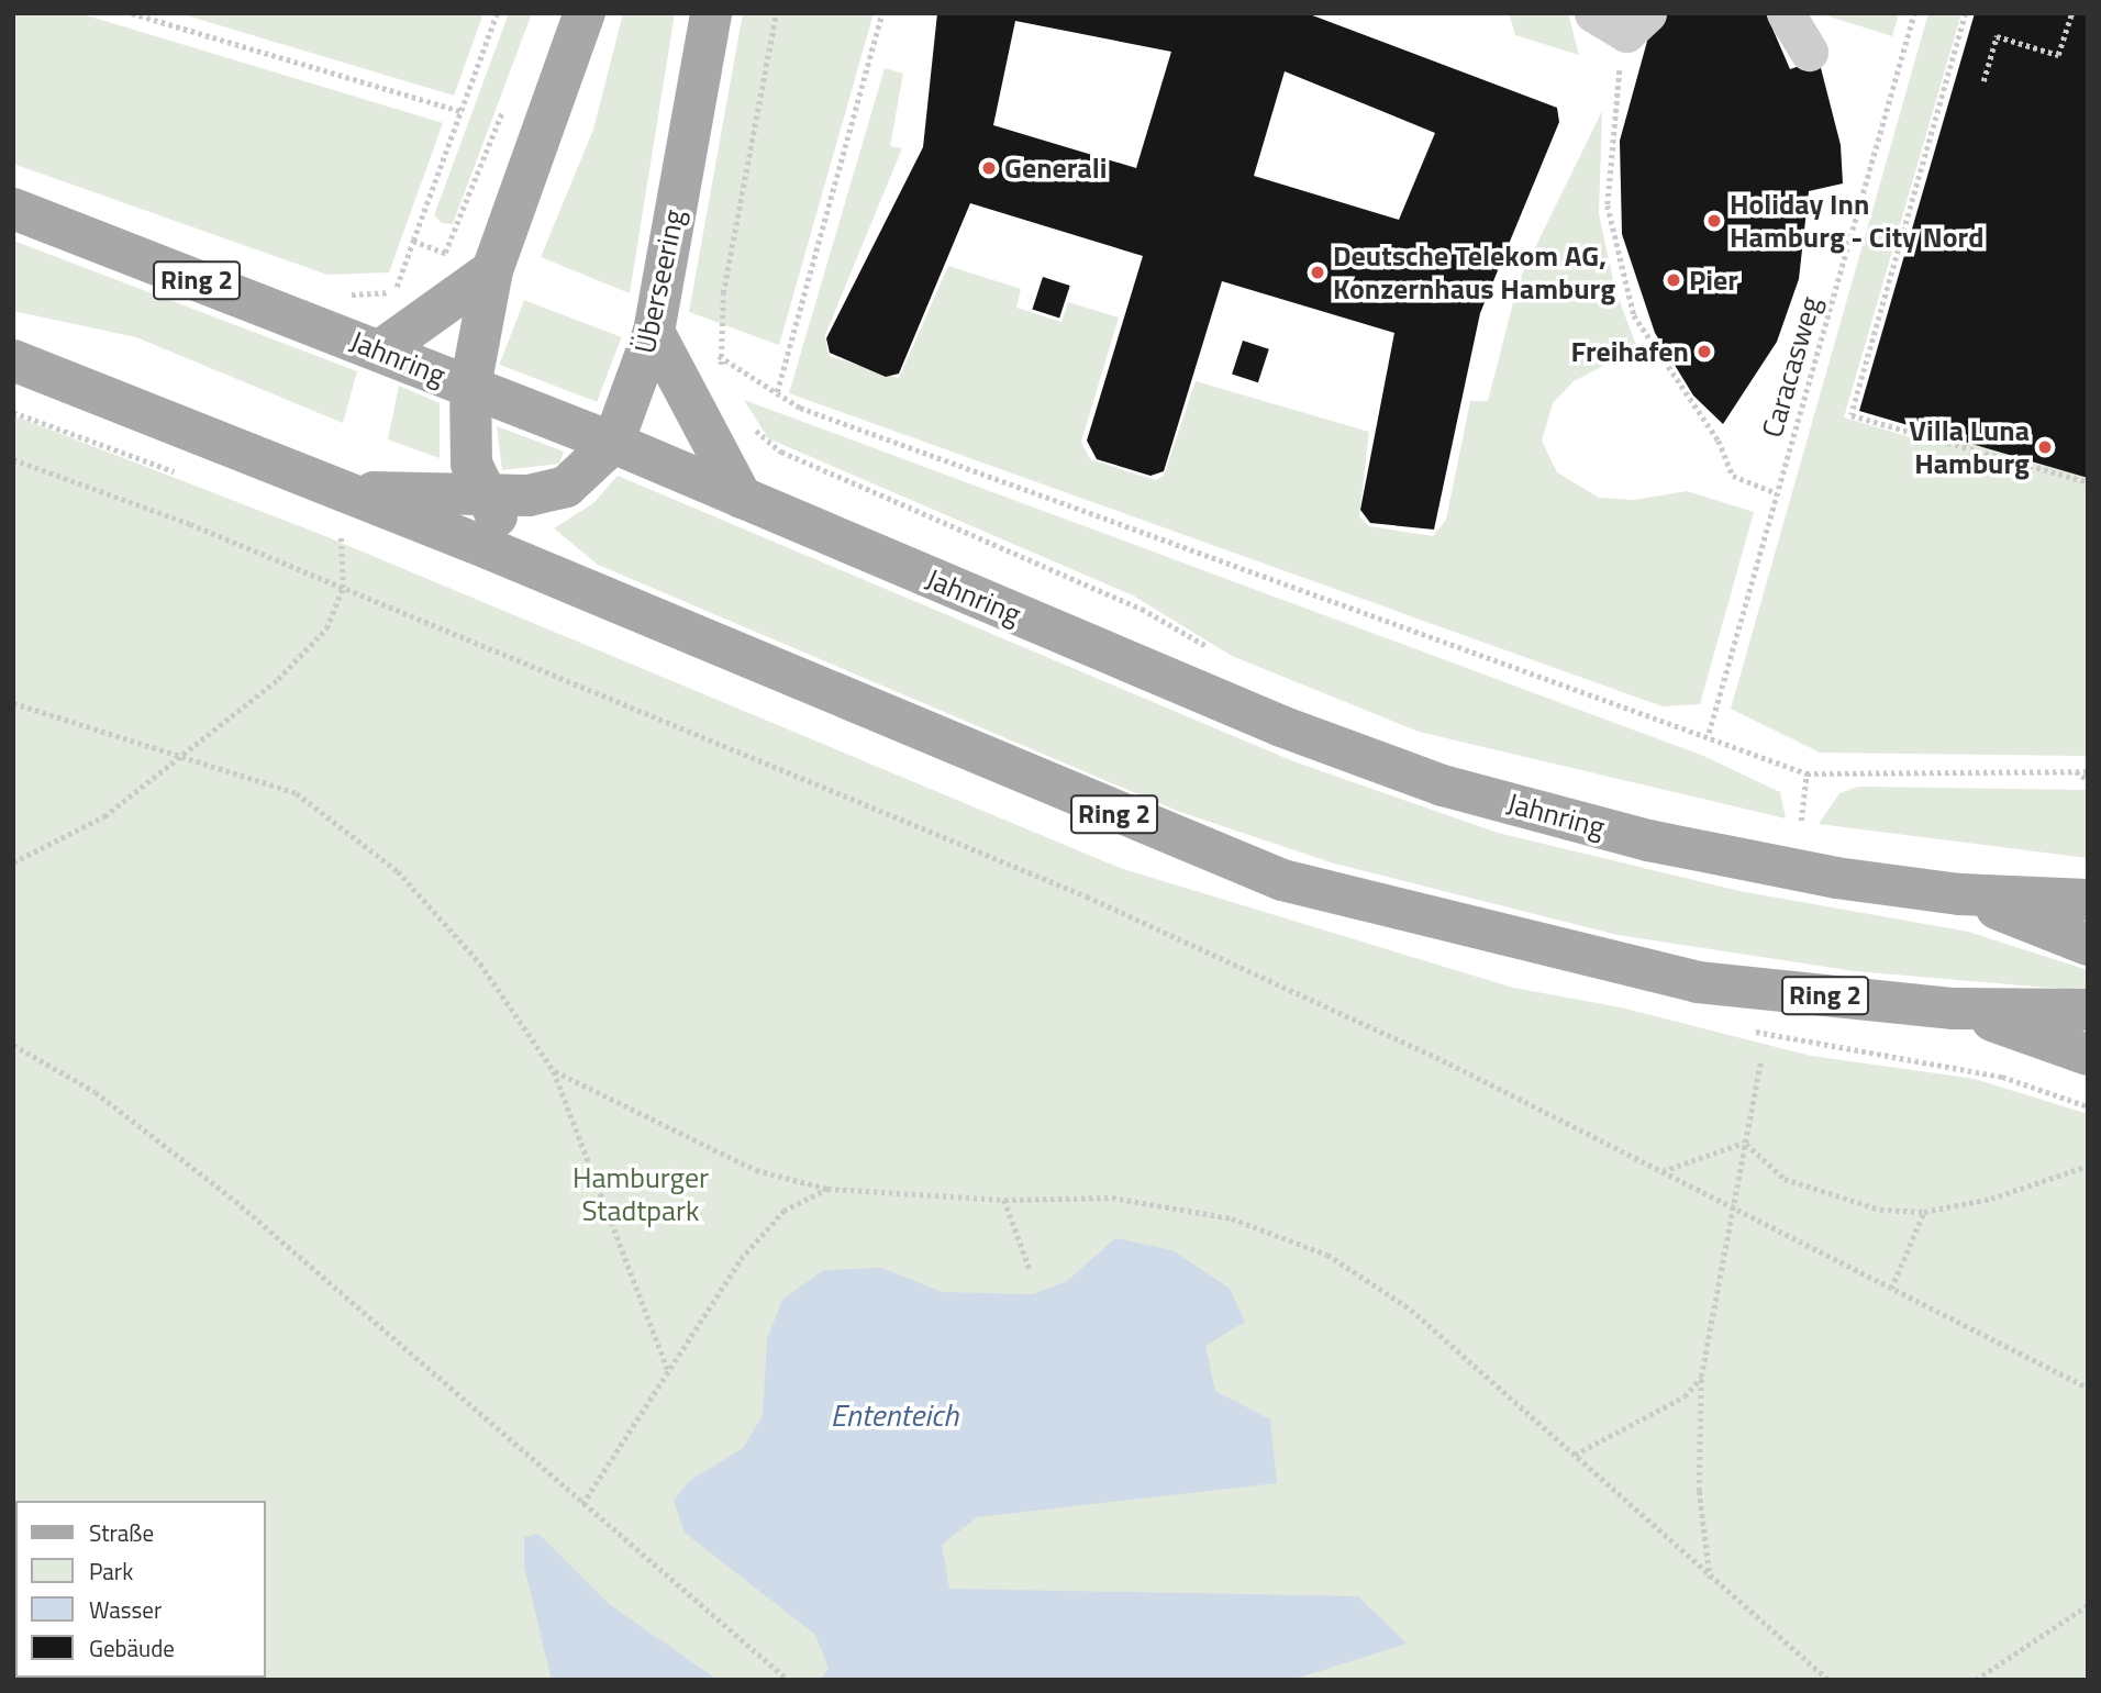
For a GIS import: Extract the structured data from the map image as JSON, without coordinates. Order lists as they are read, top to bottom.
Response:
{
  "streets": {
    "main road": ["Ring 2", "Überseering", "Jahnring"],
    "path": ["Caracasweg"]
  },
  "crossings": [
    ["Ring 2", "Überseering"],
    ["Ring 2", "Jahnring"],
    ["Überseering", "Jahnring"]
  ],
  "water": ["Ententeich"],
  "parks": ["Hamburger Stadtpark"],
  "places": [
    "Generali",
    "Holiday Inn Hamburg - City Nord",
    "Deutsche Telekom AG, Konzernhaus Hamburg",
    "Pier",
    "Freihafen",
    "Villa Luna Hamburg"
  ],
  "legend": [
    "Straße",
    "Park",
    "Wasser",
    "Gebäude"
  ]
}
